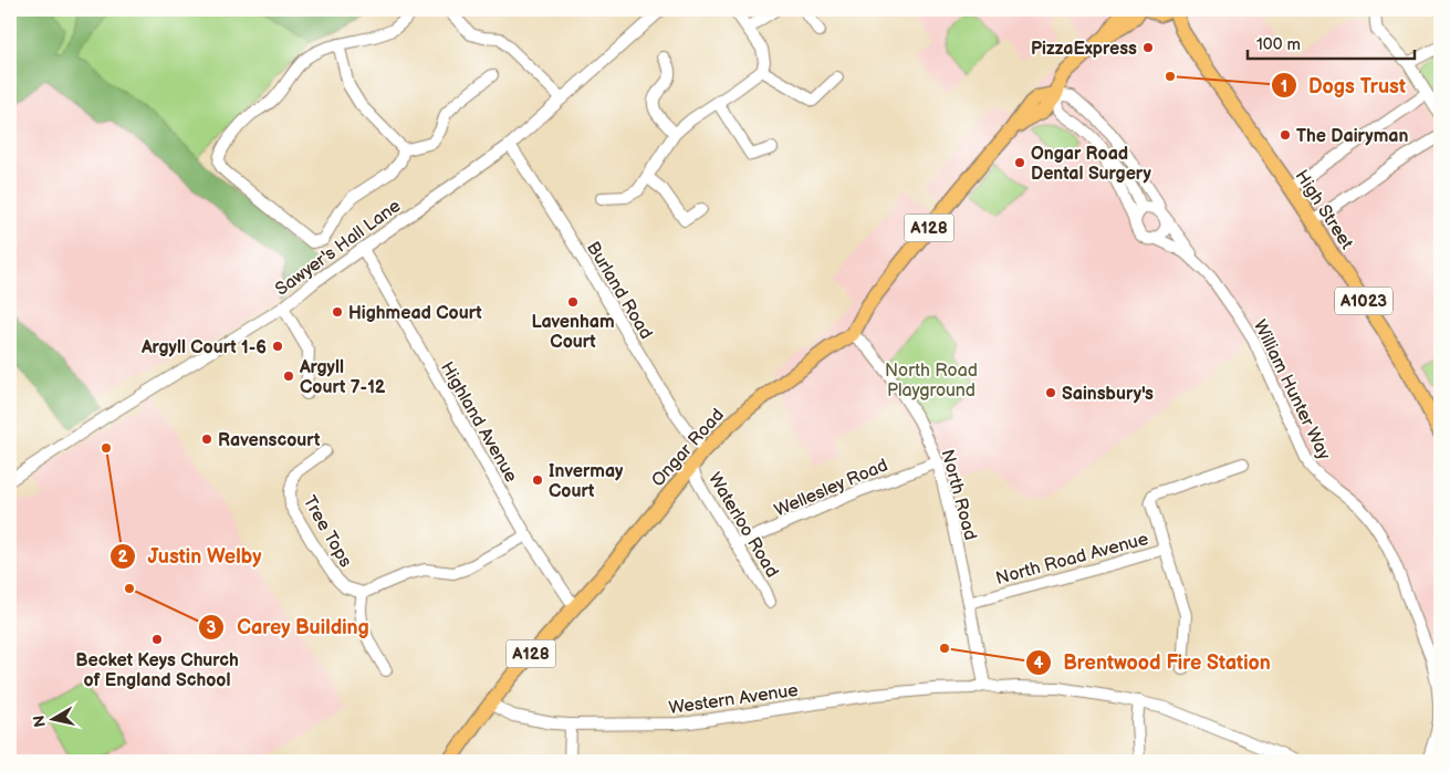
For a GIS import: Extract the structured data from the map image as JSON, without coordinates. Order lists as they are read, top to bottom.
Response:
{
  "streets": {
    "main road": [
      "High Street",
      "A128",
      "A1023",
      "Ongar Road"
    ],
    "street": [
      "Sawyer's Hall Lane",
      "Burland Road",
      "William Hunter Way",
      "Highland Avenue",
      "Wellesley Road",
      "North Road",
      "Waterloo Road",
      "Tree Tops",
      "North Road Avenue",
      "Western Avenue"
    ]
  },
  "crossings": [
    ["A128", "William Hunter Way"],
    ["A128", "Ongar Road"],
    ["A128", "North Road"],
    ["Sawyer's Hall Lane", "Burland Road"],
    ["Sawyer's Hall Lane", "Highland Avenue"],
    ["Burland Road", "Ongar Road"],
    ["Highland Avenue", "Ongar Road"],
    ["Ongar Road", "North Road"],
    ["Ongar Road", "Waterloo Road"],
    ["Ongar Road", "Western Avenue"],
    ["Wellesley Road", "North Road"],
    ["Wellesley Road", "Waterloo Road"],
    ["North Road", "North Road Avenue"],
    ["North Road", "Western Avenue"]
  ],
  "parks": ["North Road Playground"],
  "places": [
    "PizzaExpress",
    "Dogs Trust",
    "The Dairyman",
    "Ongar Road Dental Surgery",
    "Lavenham Court",
    "Highmead Court",
    "Argyll Court 1-6",
    "Argyll Court 7-12",
    "Sainsbury's",
    "Ravenscourt",
    "Justin Welby",
    "Invermay Court",
    "Carey Building",
    "Becket Keys Church of England School",
    "Brentwood Fire Station"
  ],
  "scale_bar": "100 m",
  "north": "left"
}
